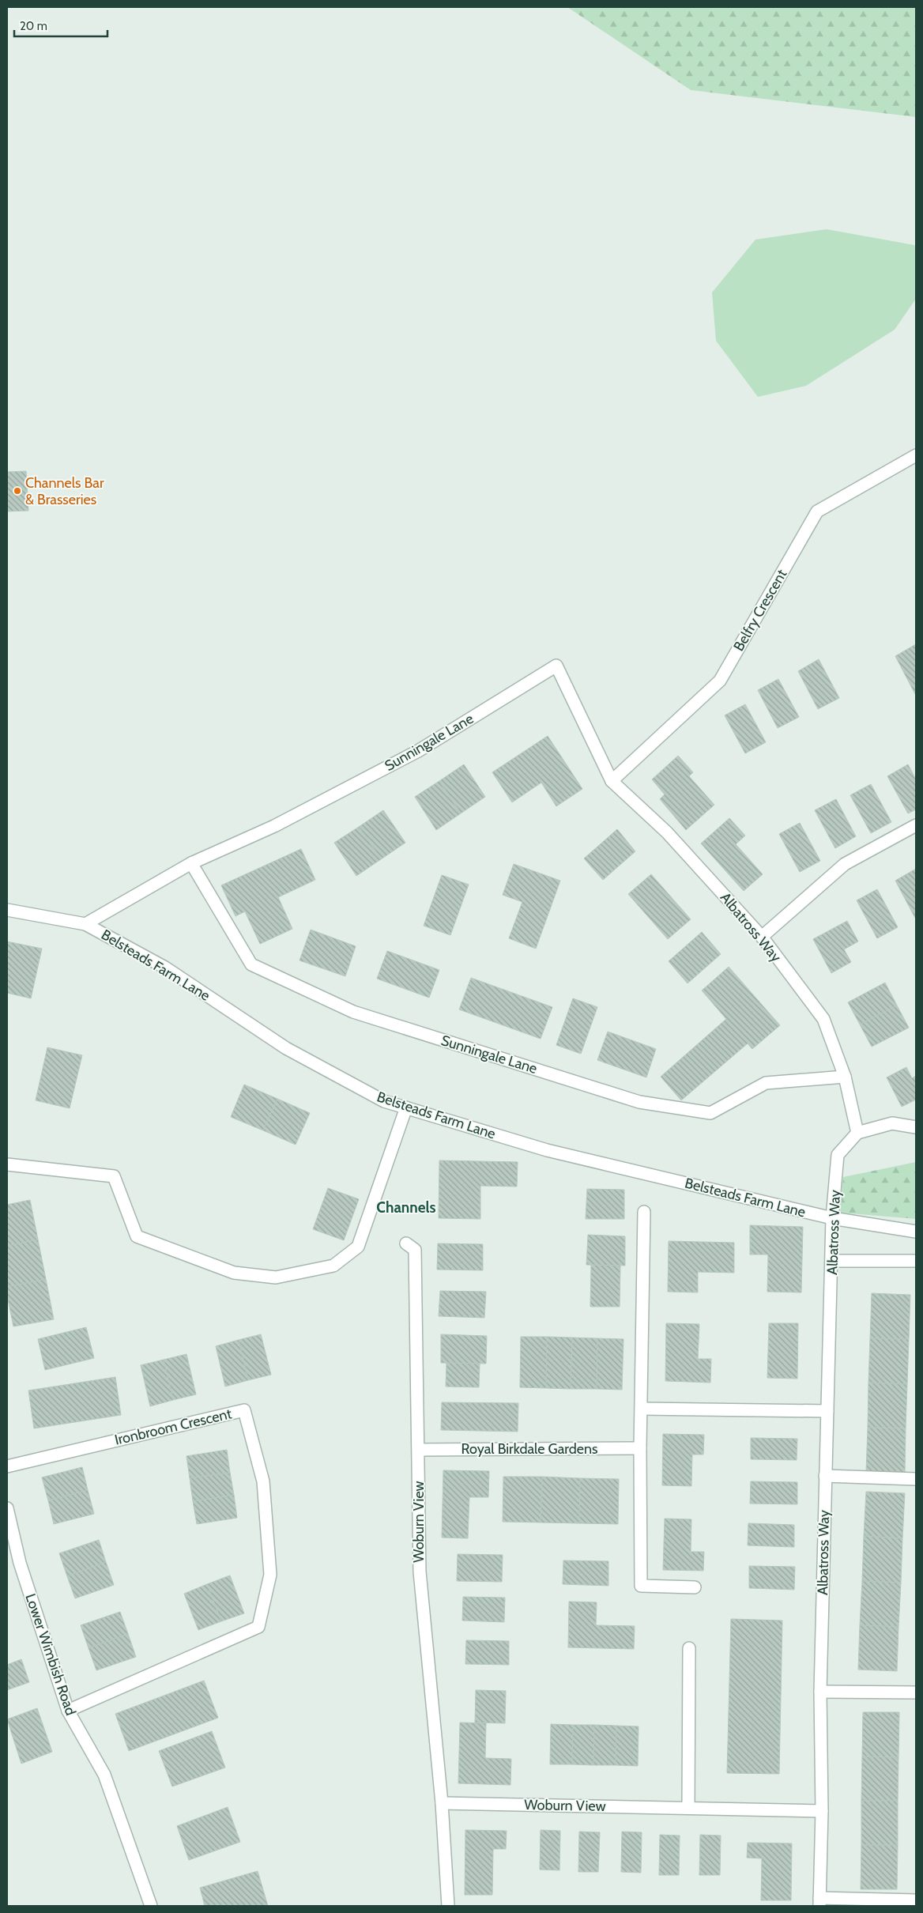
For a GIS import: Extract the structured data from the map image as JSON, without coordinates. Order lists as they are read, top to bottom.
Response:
{
  "streets": {
    "street": [
      "Belfry Crescent",
      "Sunningale Lane",
      "Albatross Way",
      "Belsteads Farm Lane",
      "Ironbroom Crescent",
      "Royal Birkdale Gardens",
      "Woburn View",
      "Lower Wimbish Road"
    ]
  },
  "crossings": [
    ["Belfry Crescent", "Albatross Way"],
    ["Sunningale Lane", "Albatross Way"],
    ["Sunningale Lane", "Belsteads Farm Lane"],
    ["Albatross Way", "Belsteads Farm Lane"],
    ["Albatross Way", "Woburn View"],
    ["Ironbroom Crescent", "Lower Wimbish Road"],
    ["Royal Birkdale Gardens", "Woburn View"]
  ],
  "districts": ["Channels"],
  "places": ["Channels Bar & Brasseries"],
  "scale_bar": "20 m"
}
